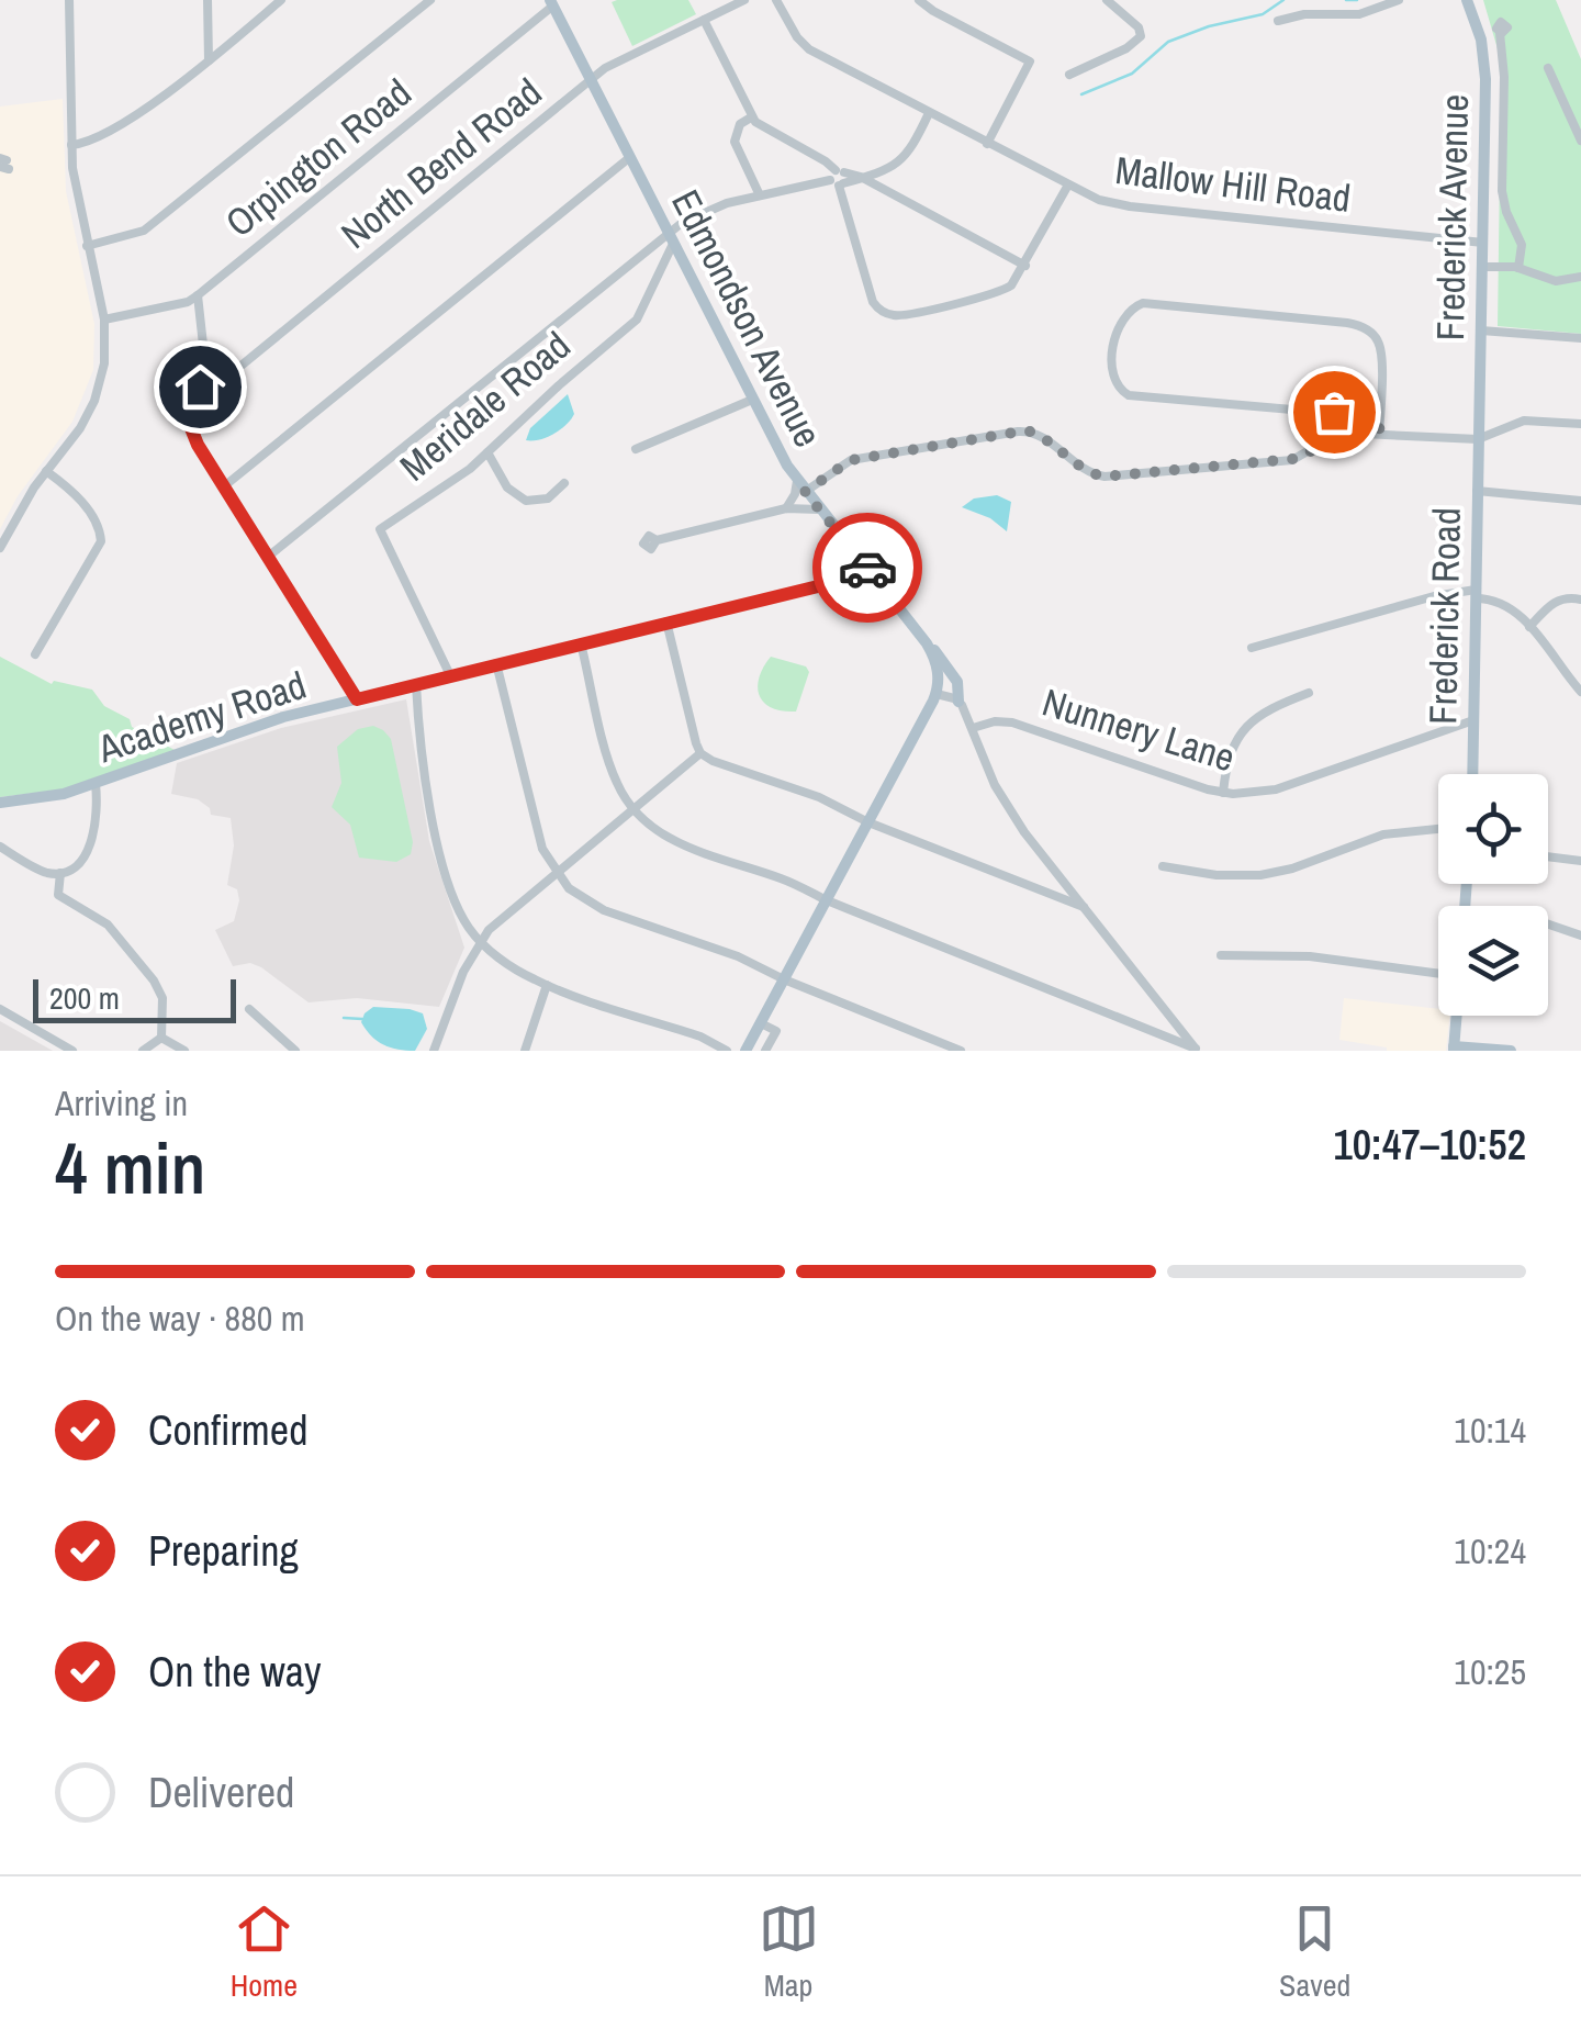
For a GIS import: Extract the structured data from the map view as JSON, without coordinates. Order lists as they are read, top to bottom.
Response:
{
  "streets": {
    "main road": [
      "Frederick Avenue",
      "Edmondson Avenue",
      "Frederick Road",
      "Academy Road"
    ],
    "street": [
      "Orpington Road",
      "North Bend Road",
      "Mallow Hill Road",
      "Meridale Road",
      "Nunnery Lane"
    ]
  },
  "crossings": [
    ["Orpington Road", "Edmondson Avenue"],
    ["North Bend Road", "Edmondson Avenue"],
    ["Mallow Hill Road", "Frederick Avenue"],
    ["Frederick Avenue", "Frederick Road"],
    ["Edmondson Avenue", "Meridale Road"],
    ["Edmondson Avenue", "Academy Road"],
    ["Meridale Road", "Academy Road"],
    ["Frederick Road", "Nunnery Lane"]
  ],
  "scale_bar": "200 m",
  "page": {
    "scale": "200 m",
    "heading": ["4 min", "Arriving in", "10:47–10:52"],
    "bar": "On the way · 880 m",
    "list": [
      ["Confirmed", "10:14"],
      ["Preparing", "10:24"],
      ["On the way", "10:25"],
      "Delivered"
    ],
    "tabs": ["Home", "Map", "Saved"]
  }
}
